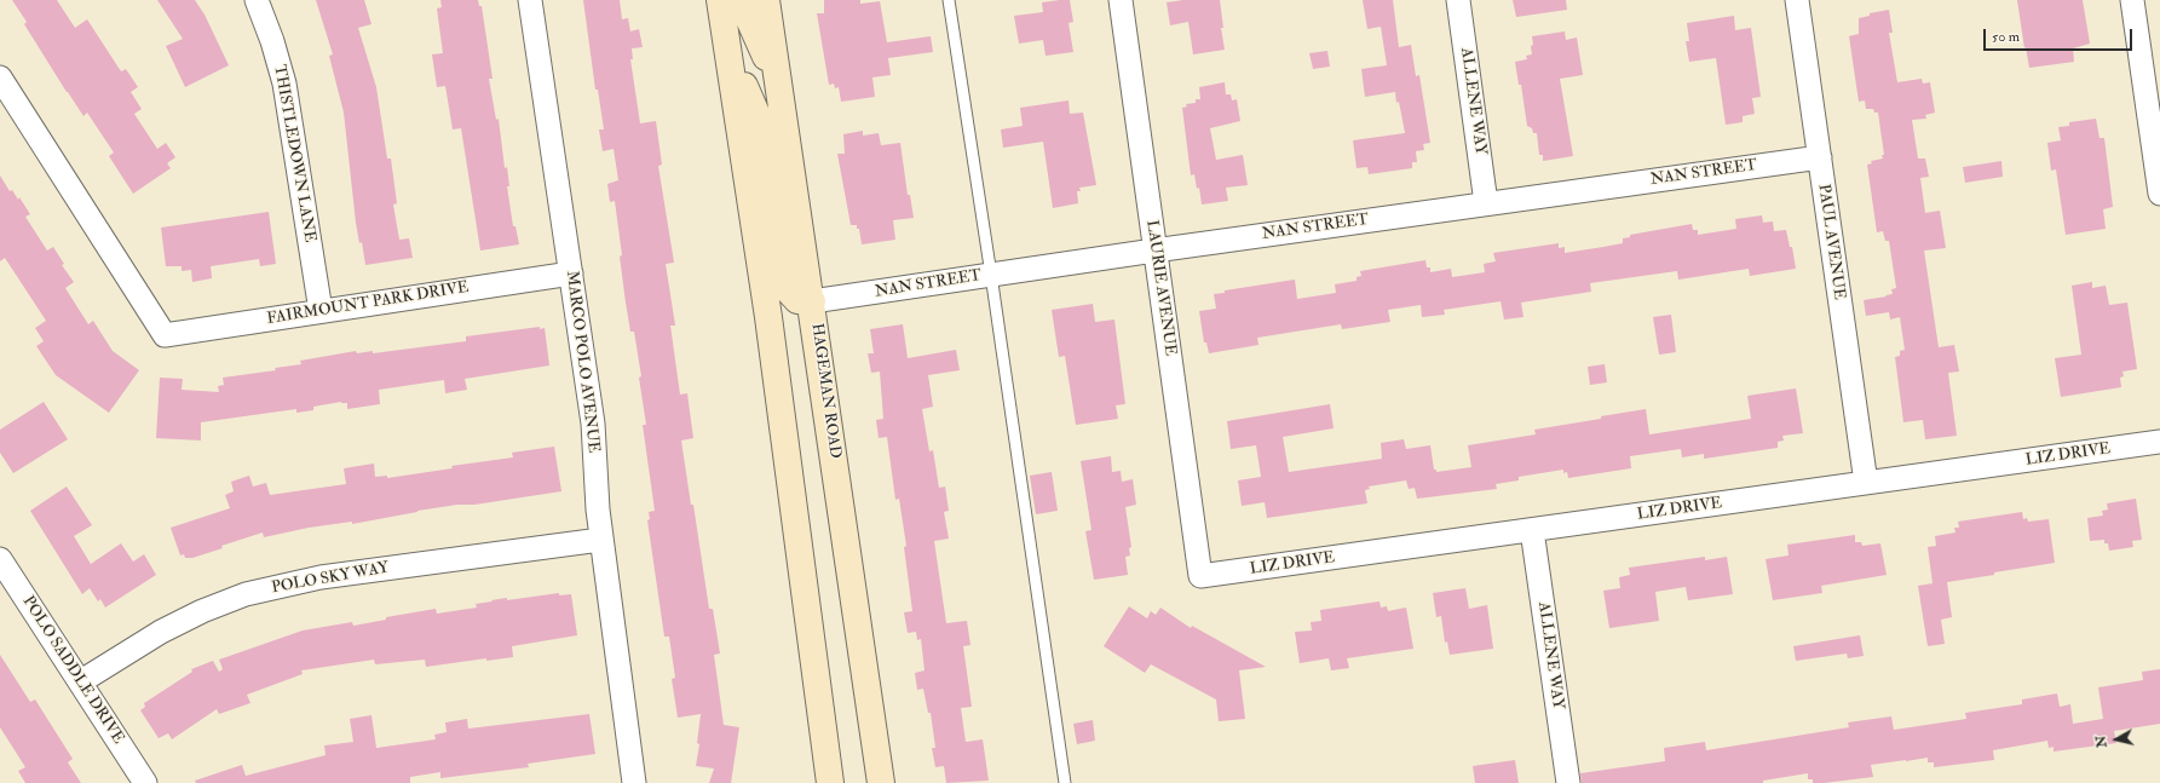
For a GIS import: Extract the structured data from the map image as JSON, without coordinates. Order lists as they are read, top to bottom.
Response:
{
  "streets": {
    "main road": ["HAGEMAN ROAD"],
    "street": [
      "ALLENE WAY",
      "THISTLEDOWN LANE",
      "NAN STREET",
      "PAUL AVENUE",
      "LAURIE AVENUE",
      "FAIRMOUNT PARK DRIVE",
      "MARCO POLO AVENUE",
      "LIZ DRIVE",
      "POLO SKY WAY",
      "POLO SADDLE DRIVE"
    ]
  },
  "crossings": [
    ["ALLENE WAY", "NAN STREET"],
    ["ALLENE WAY", "LIZ DRIVE"],
    ["THISTLEDOWN LANE", "FAIRMOUNT PARK DRIVE"],
    ["NAN STREET", "PAUL AVENUE"],
    ["NAN STREET", "LAURIE AVENUE"],
    ["NAN STREET", "HAGEMAN ROAD"],
    ["PAUL AVENUE", "LIZ DRIVE"],
    ["LAURIE AVENUE", "LIZ DRIVE"],
    ["FAIRMOUNT PARK DRIVE", "MARCO POLO AVENUE"],
    ["MARCO POLO AVENUE", "POLO SKY WAY"],
    ["POLO SKY WAY", "POLO SADDLE DRIVE"]
  ],
  "scale_bar": "50 m",
  "north": "left"
}
